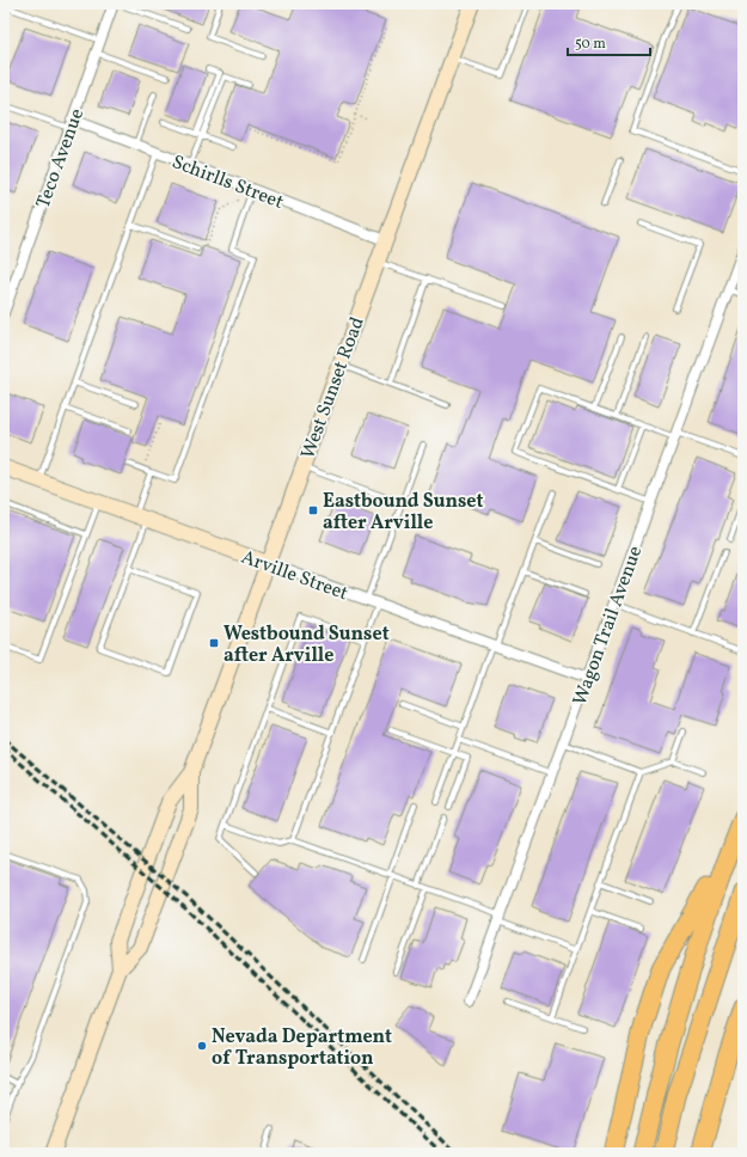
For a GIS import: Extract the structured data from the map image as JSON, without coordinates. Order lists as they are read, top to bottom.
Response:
{
  "streets": {
    "main road": ["West Sunset Road", "Arville Street"],
    "street": ["Teco Avenue", "Schirlls Street", "Wagon Trail Avenue"]
  },
  "crossings": [
    ["Teco Avenue", "Schirlls Street"],
    ["Schirlls Street", "West Sunset Road"],
    ["West Sunset Road", "Arville Street"],
    ["Arville Street", "Wagon Trail Avenue"]
  ],
  "places": {
    "transit": ["Eastbound Sunset after Arville", "Westbound Sunset after Arville"],
    "other": ["Nevada Department of Transportation"]
  },
  "scale_bar": "50 m"
}
